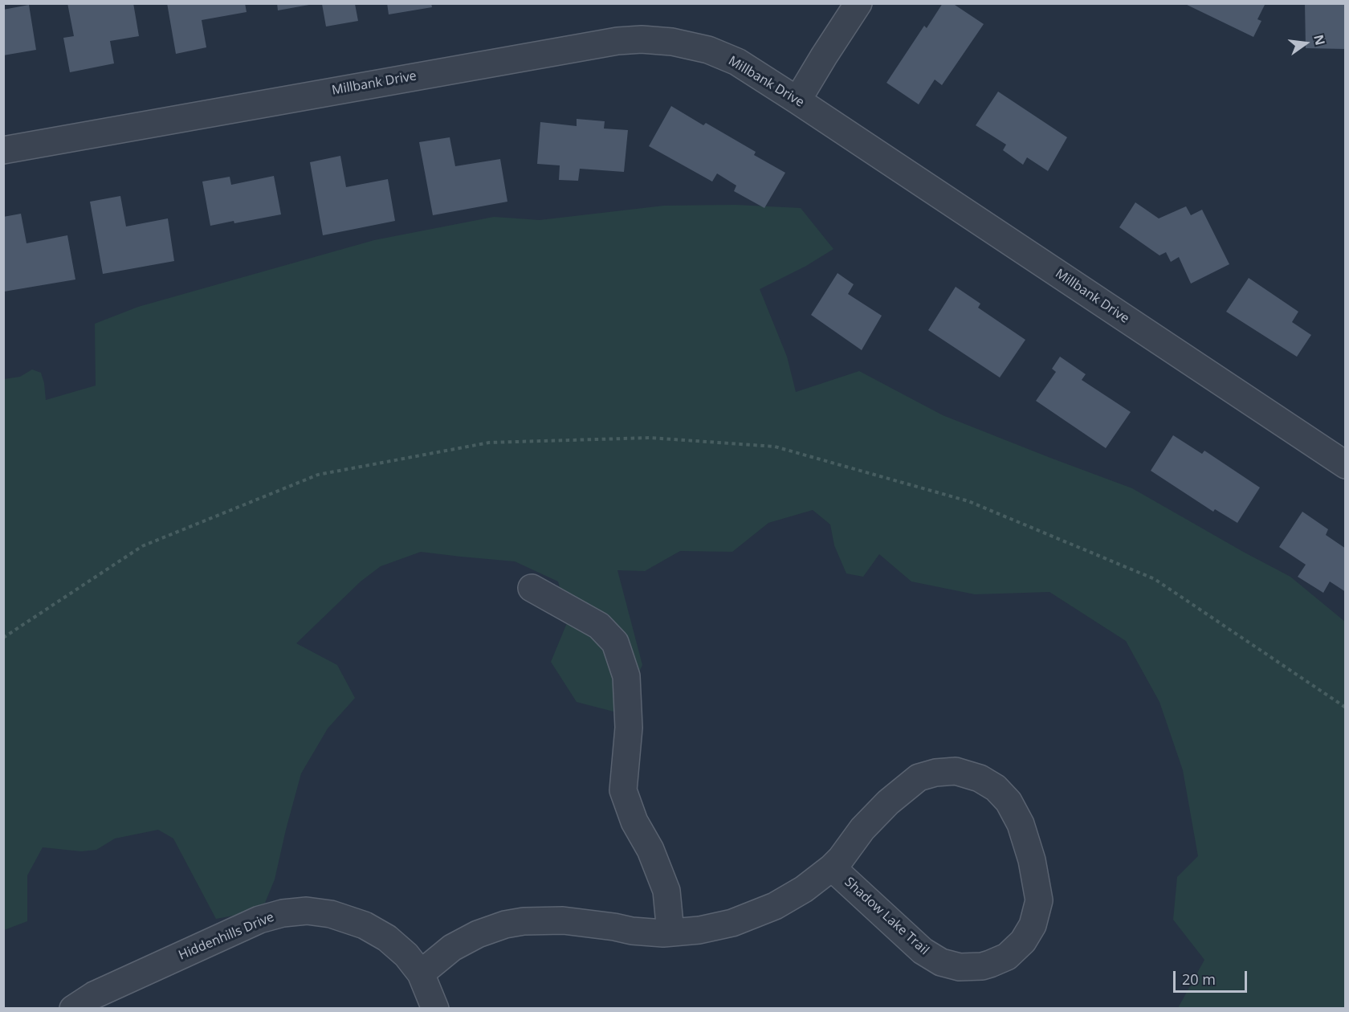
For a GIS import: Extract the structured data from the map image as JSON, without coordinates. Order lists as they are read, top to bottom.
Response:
{
  "streets": {
    "street": ["Millbank Drive", "Shadow Lake Trail", "Hiddenhills Drive"]
  },
  "crossings": [
    ["Shadow Lake Trail", "Hiddenhills Drive"]
  ],
  "scale_bar": "20 m",
  "north": "right"
}
